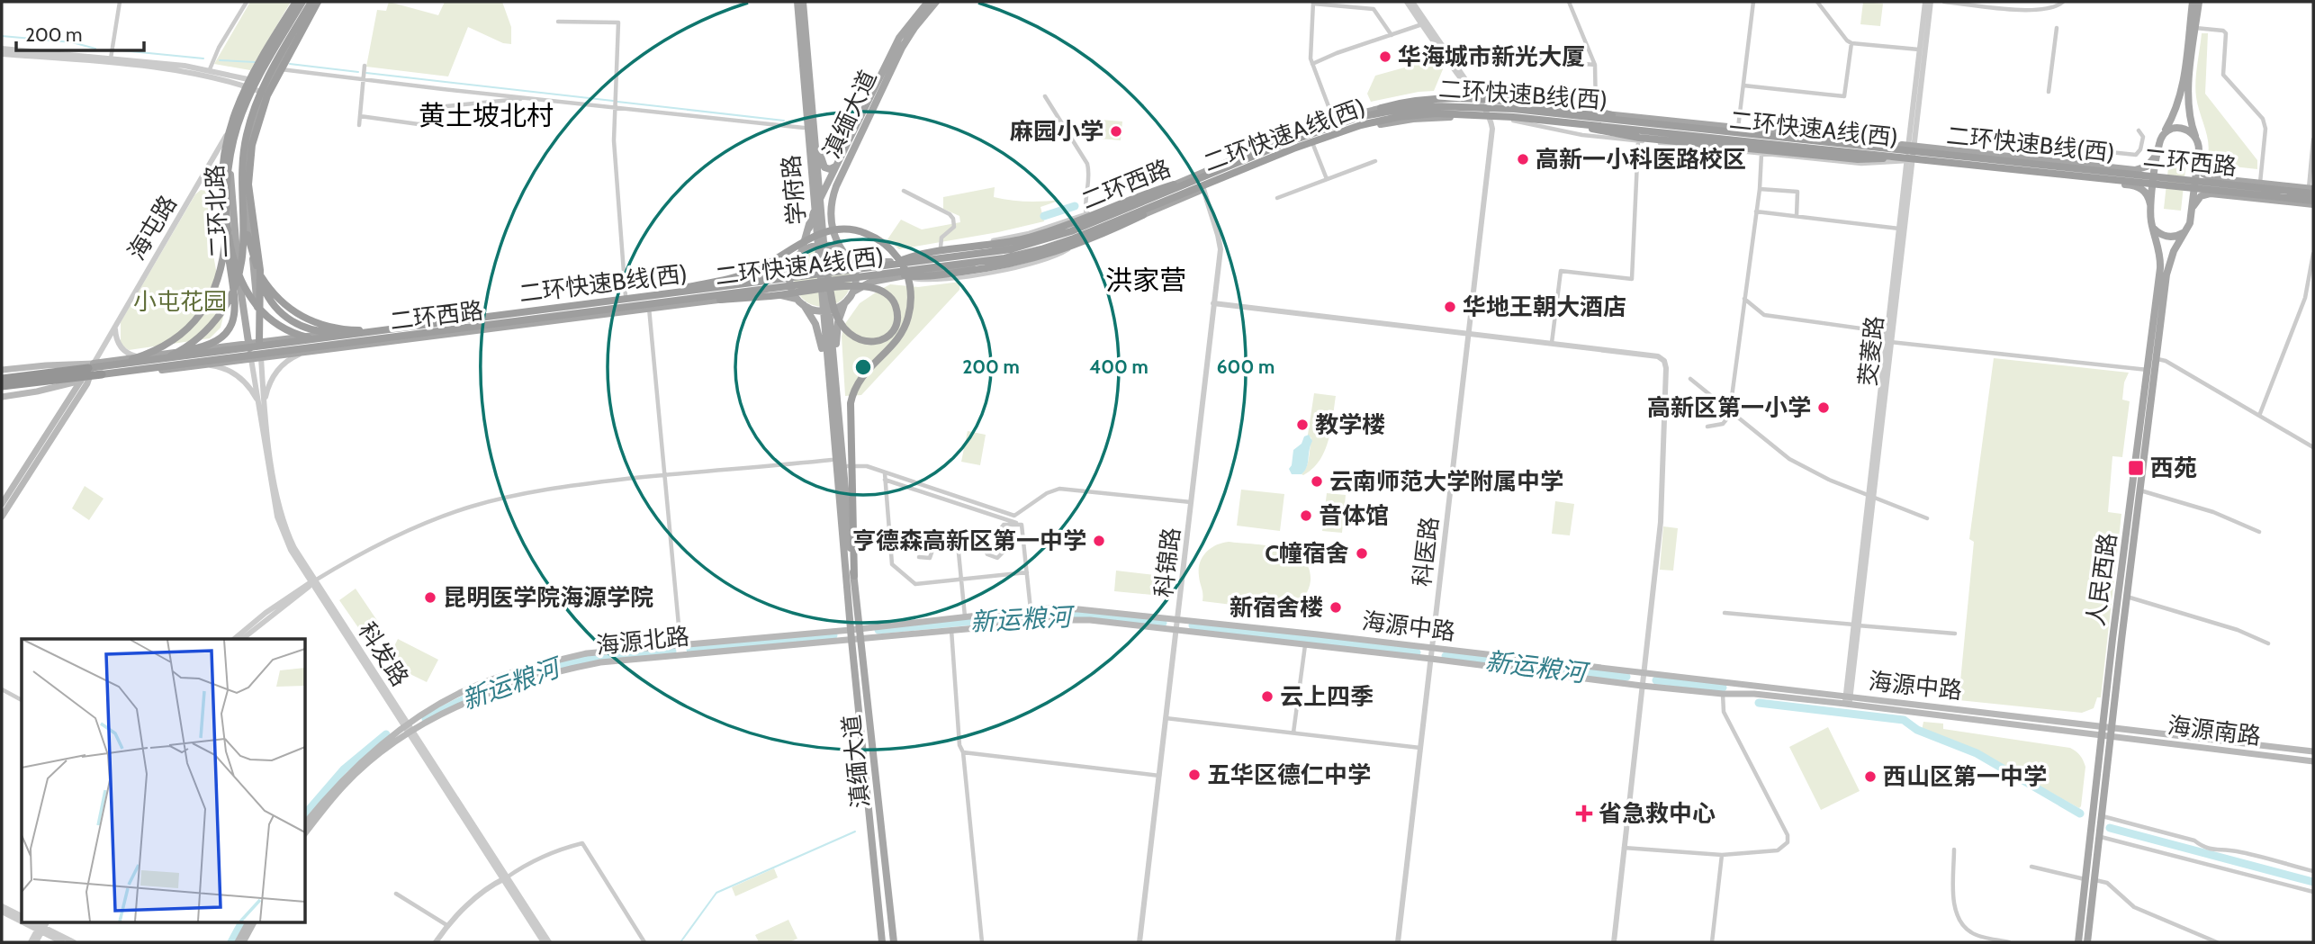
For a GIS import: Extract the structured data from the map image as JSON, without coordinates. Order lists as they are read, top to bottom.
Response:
{
  "streets": {
    "highway": ["二环快速B线(西)", "二环快速A线(西)"],
    "main road": [
      "滇缅大道",
      "二环西路",
      "学府路",
      "二环北路",
      "海屯路",
      "人民西路",
      "海源中路",
      "海源北路",
      "海源南路"
    ],
    "street": [
      "茭菱路",
      "科医路",
      "科锦路",
      "科发路"
    ]
  },
  "crossings": [
    ["二环快速B线(西)", "二环快速A线(西)"],
    ["二环快速B线(西)", "二环西路"],
    ["滇缅大道", "二环西路"],
    ["滇缅大道", "学府路"],
    ["滇缅大道", "海源中路"],
    ["滇缅大道", "海源北路"],
    ["二环快速A线(西)", "二环西路"],
    ["二环快速A线(西)", "科锦路"],
    ["二环西路", "学府路"],
    ["二环西路", "二环北路"],
    ["二环西路", "海屯路"],
    ["二环西路", "茭菱路"],
    ["二环西路", "科医路"],
    ["二环西路", "科锦路"],
    ["二环西路", "科发路"],
    ["二环北路", "海屯路"],
    ["二环北路", "科发路"],
    ["茭菱路", "海源中路"],
    ["科医路", "海源中路"],
    ["科锦路", "海源中路"],
    ["人民西路", "海源中路"],
    ["人民西路", "海源南路"],
    ["海源中路", "海源北路"],
    ["海源中路", "海源南路"],
    ["海源北路", "科发路"]
  ],
  "districts": ["黄土坡北村", "洪家营"],
  "water": ["新运粮河"],
  "parks": ["小屯花园"],
  "places": {
    "other": [
      "华海城市新光大厦",
      "麻园小学",
      "高新一小科医路校区",
      "华地王朝大酒店",
      "高新区第一小学",
      "教学楼",
      "云南师范大学附属中学",
      "音体馆",
      "亨德森高新区第一中学",
      "C幢宿舍",
      "昆明医学院海源学院",
      "新宿舍楼",
      "云上四季",
      "五华区德仁中学",
      "西山区第一中学"
    ],
    "transit": ["西苑"],
    "health": ["省急救中心"]
  },
  "scale_bar": "200 m",
  "rings": ["200 m", "400 m", "600 m"]
}
